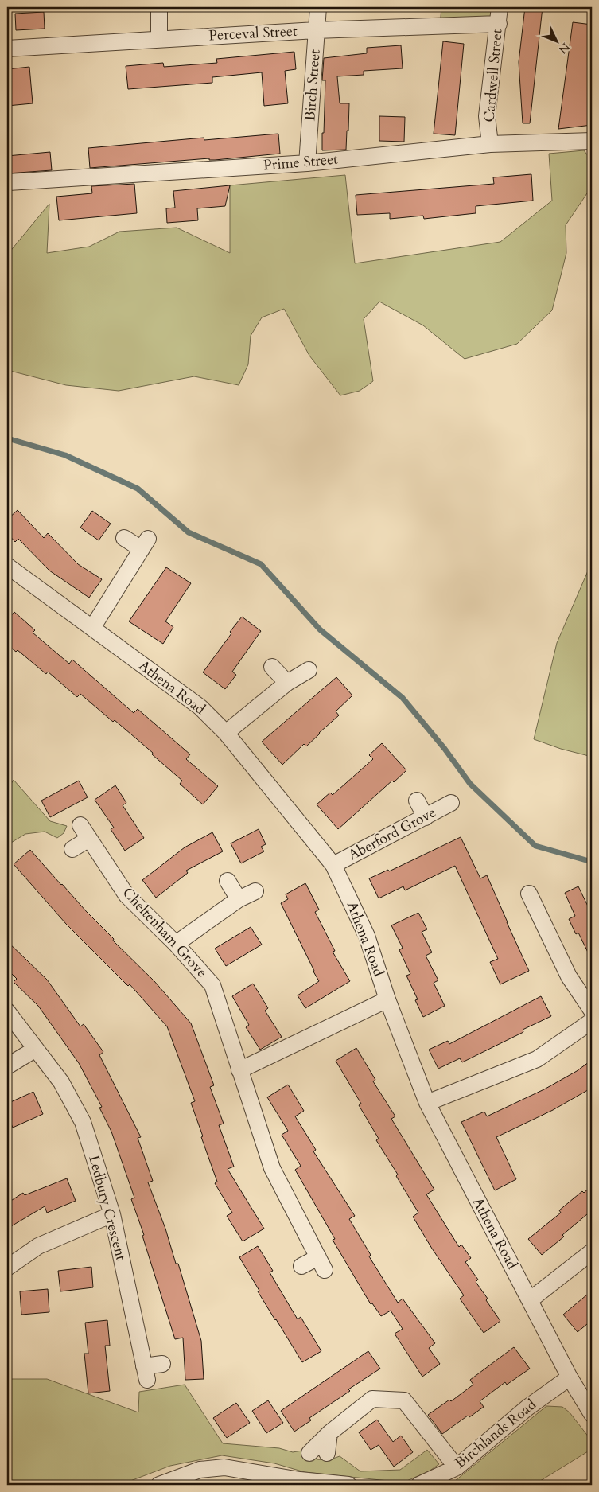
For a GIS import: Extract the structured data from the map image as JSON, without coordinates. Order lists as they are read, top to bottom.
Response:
{
  "streets": {
    "street": [
      "Perceval Street",
      "Cardwell Street",
      "Birch Street",
      "Prime Street",
      "Athena Road",
      "Aberford Grove",
      "Cheltenham Grove",
      "Ledbury Crescent",
      "Birchlands Road"
    ]
  },
  "crossings": [
    ["Perceval Street", "Cardwell Street"],
    ["Perceval Street", "Birch Street"],
    ["Cardwell Street", "Prime Street"],
    ["Birch Street", "Prime Street"],
    ["Athena Road", "Aberford Grove"],
    ["Athena Road", "Birchlands Road"]
  ],
  "north": "bottom right"
}
